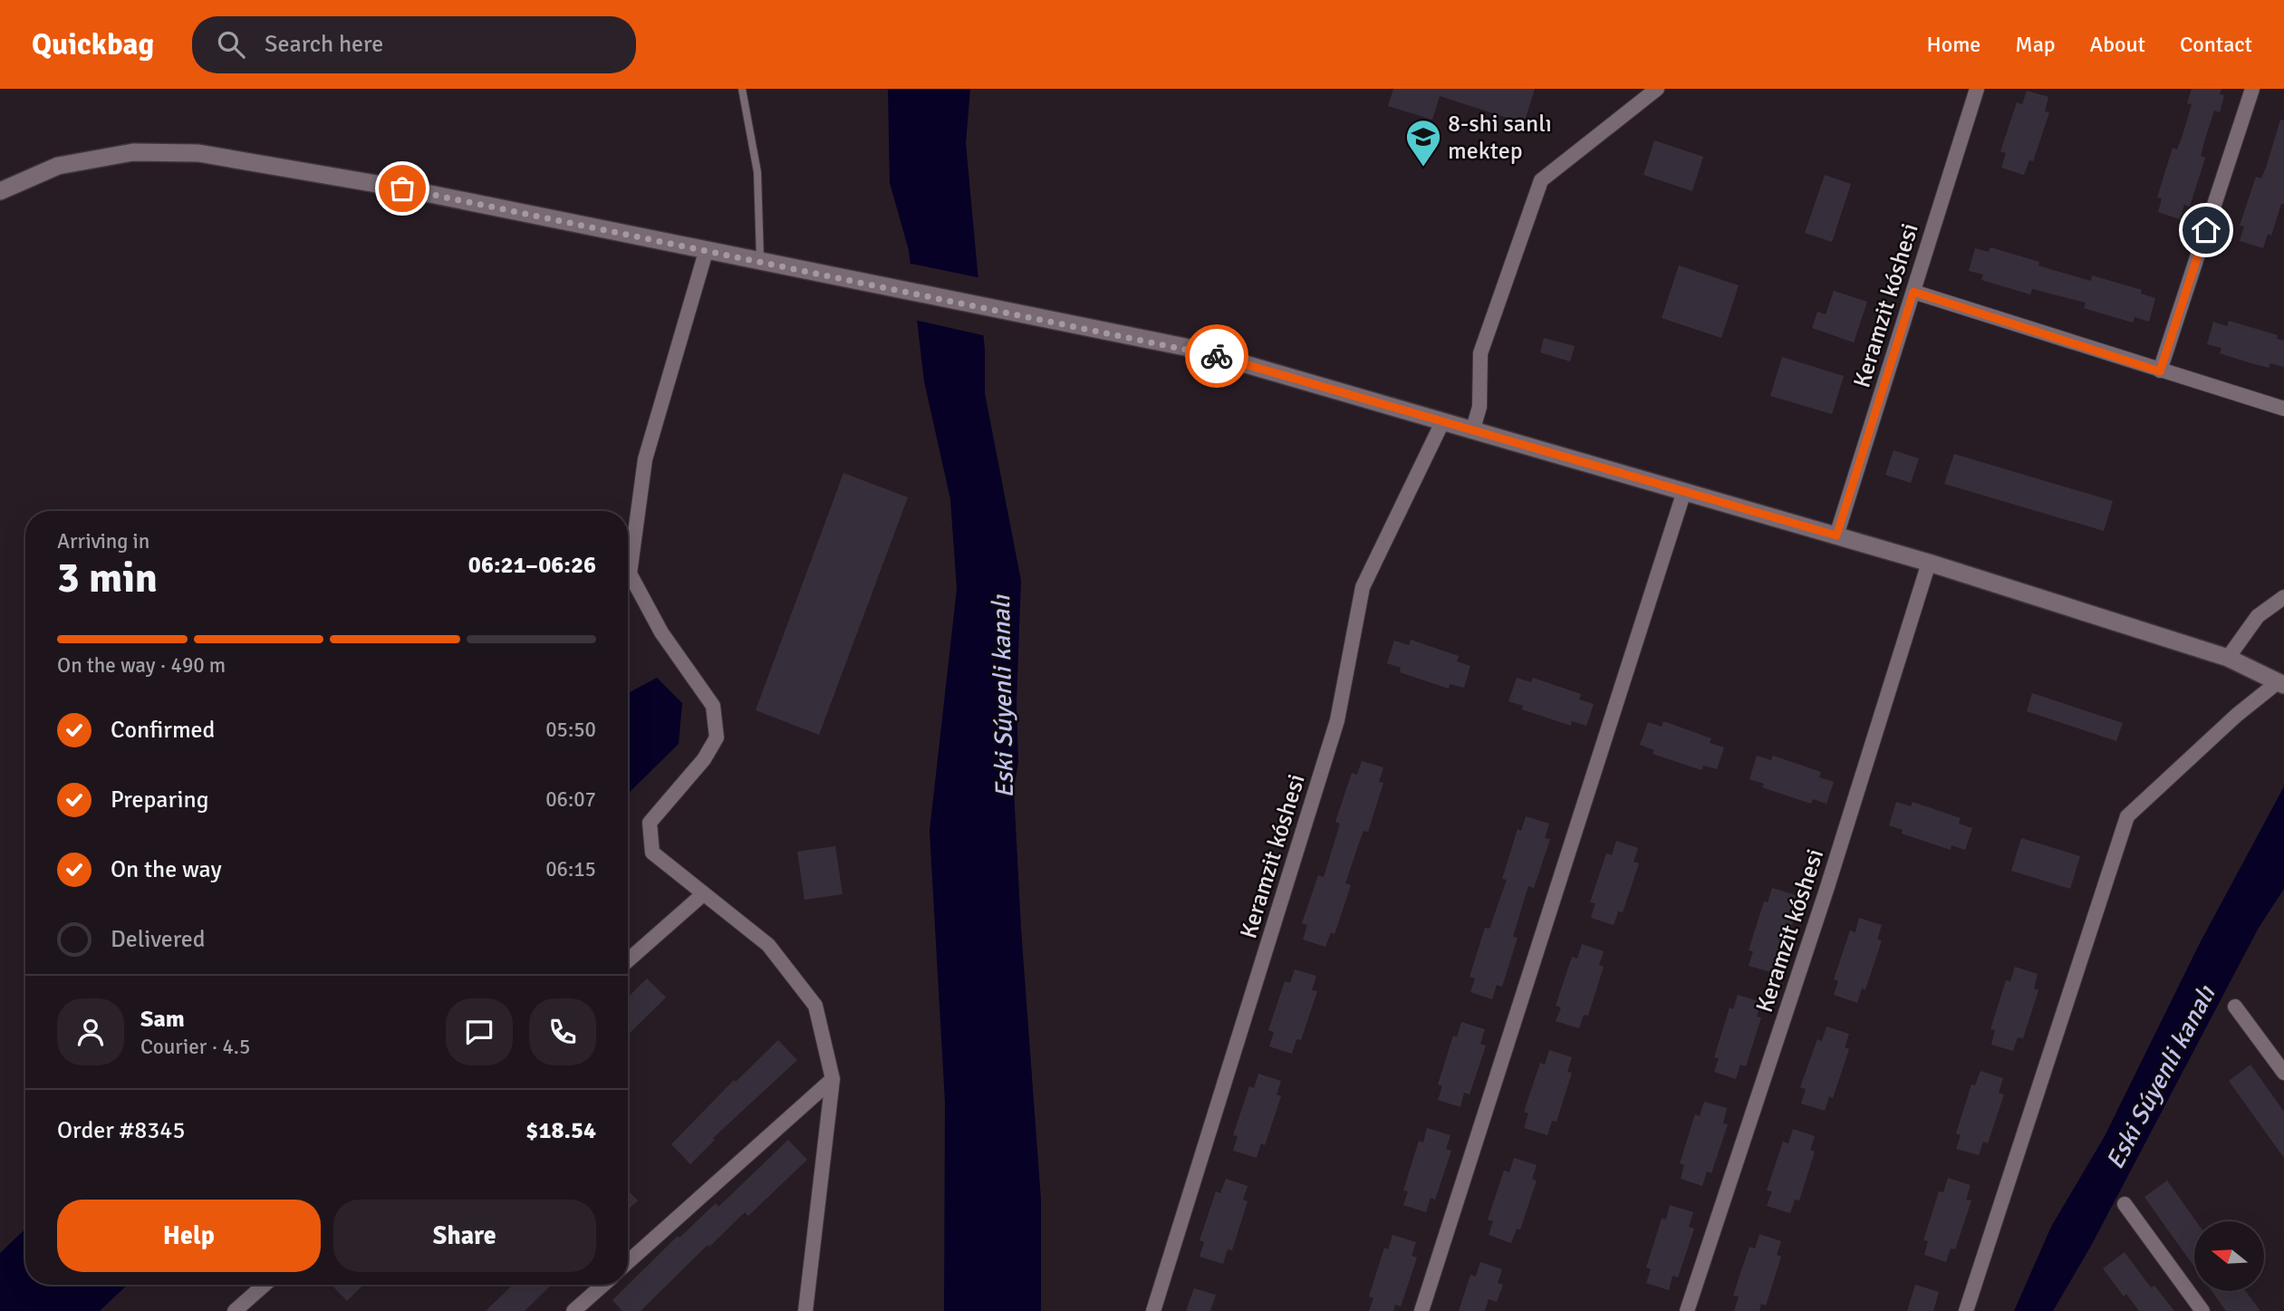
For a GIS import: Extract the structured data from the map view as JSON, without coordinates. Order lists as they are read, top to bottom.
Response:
{
  "streets": {
    "street": ["Keramzit kóshesi"]
  },
  "water": ["Eski Súyenli kanalı"],
  "places": {
    "school or university": ["8-shi sanlı mektep"]
  },
  "north": "left",
  "page": {
    "header": "Quickbag",
    "search": "Search here",
    "nav": [
      "Home",
      "Map",
      "About",
      "Contact"
    ],
    "heading": ["3 min", "Arriving in", "06:21–06:26"],
    "panel": [
      "Sam",
      "Courier · 4.5",
      "Order #8345",
      "$18.54"
    ],
    "bar": "On the way · 490 m",
    "list": [
      ["Confirmed", "05:50"],
      ["Preparing", "06:07"],
      ["On the way", "06:15"],
      "Delivered"
    ],
    "buttons": ["Help", "Share"]
  }
}
